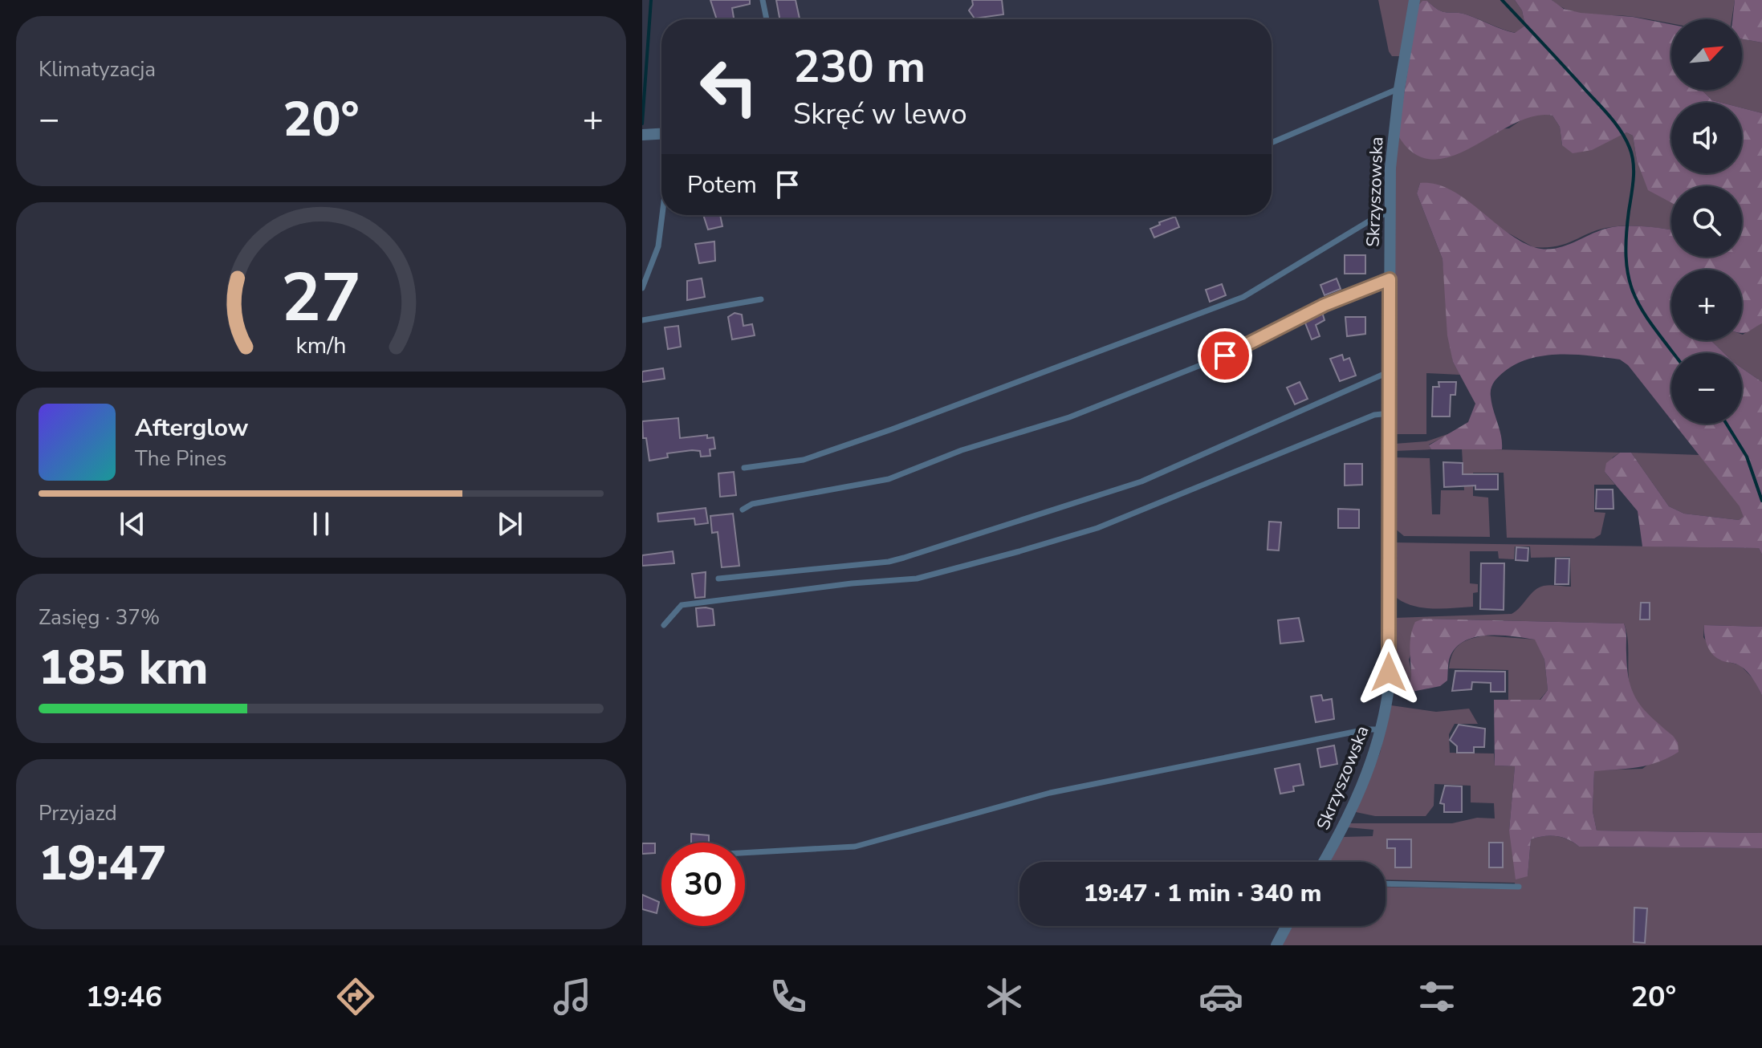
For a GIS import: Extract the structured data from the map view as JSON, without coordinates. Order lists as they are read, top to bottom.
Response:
{
  "streets": {
    "street": ["Skrzyszowska"]
  },
  "north": "top right",
  "page": {
    "tile": [
      "Klimatyzacja",
      ["Zasięg · 37%", "185 km"],
      ["Przyjazd", "19:47"]
    ],
    "map_buttons": ["+", "−"],
    "turn": ["230 m", "Skręć w lewo"],
    "heat": ["−", "20°", "+"],
    "then": "Potem",
    "song": ["Afterglow", "The Pines"],
    "limit": "30",
    "trip": "19:47 · 1 min · 340 m",
    "tabs": ["19:46", "20°"],
    "gauge": ["27", "km/h"]
  }
}
